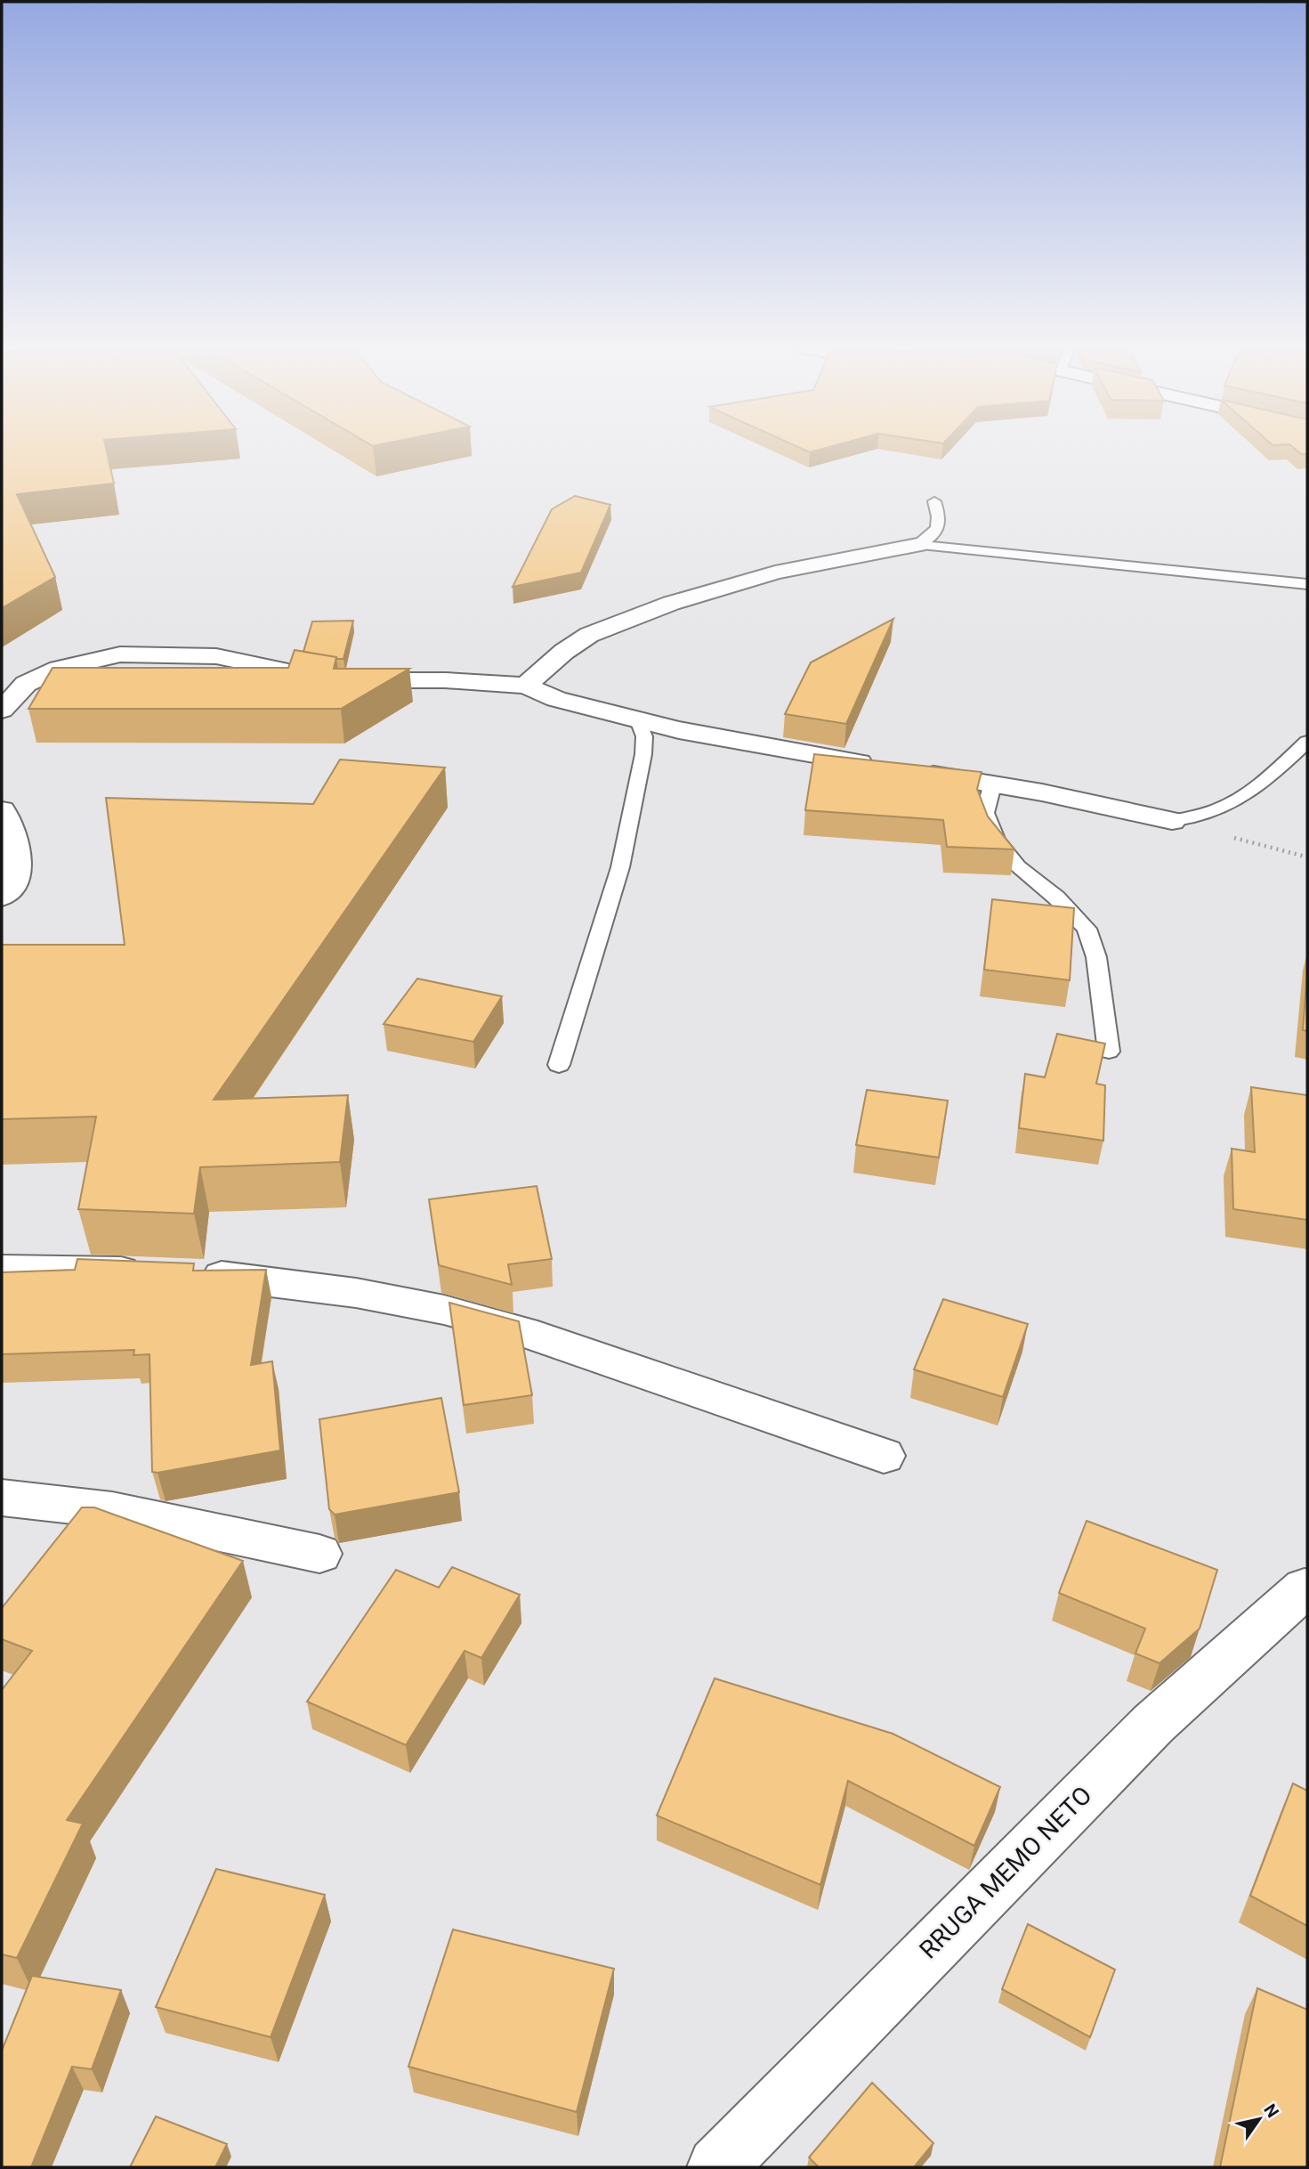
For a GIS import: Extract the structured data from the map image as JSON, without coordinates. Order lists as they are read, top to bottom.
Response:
{
  "streets": {
    "street": ["RRUGA MEMO NETO"]
  },
  "north": "top right"
}
